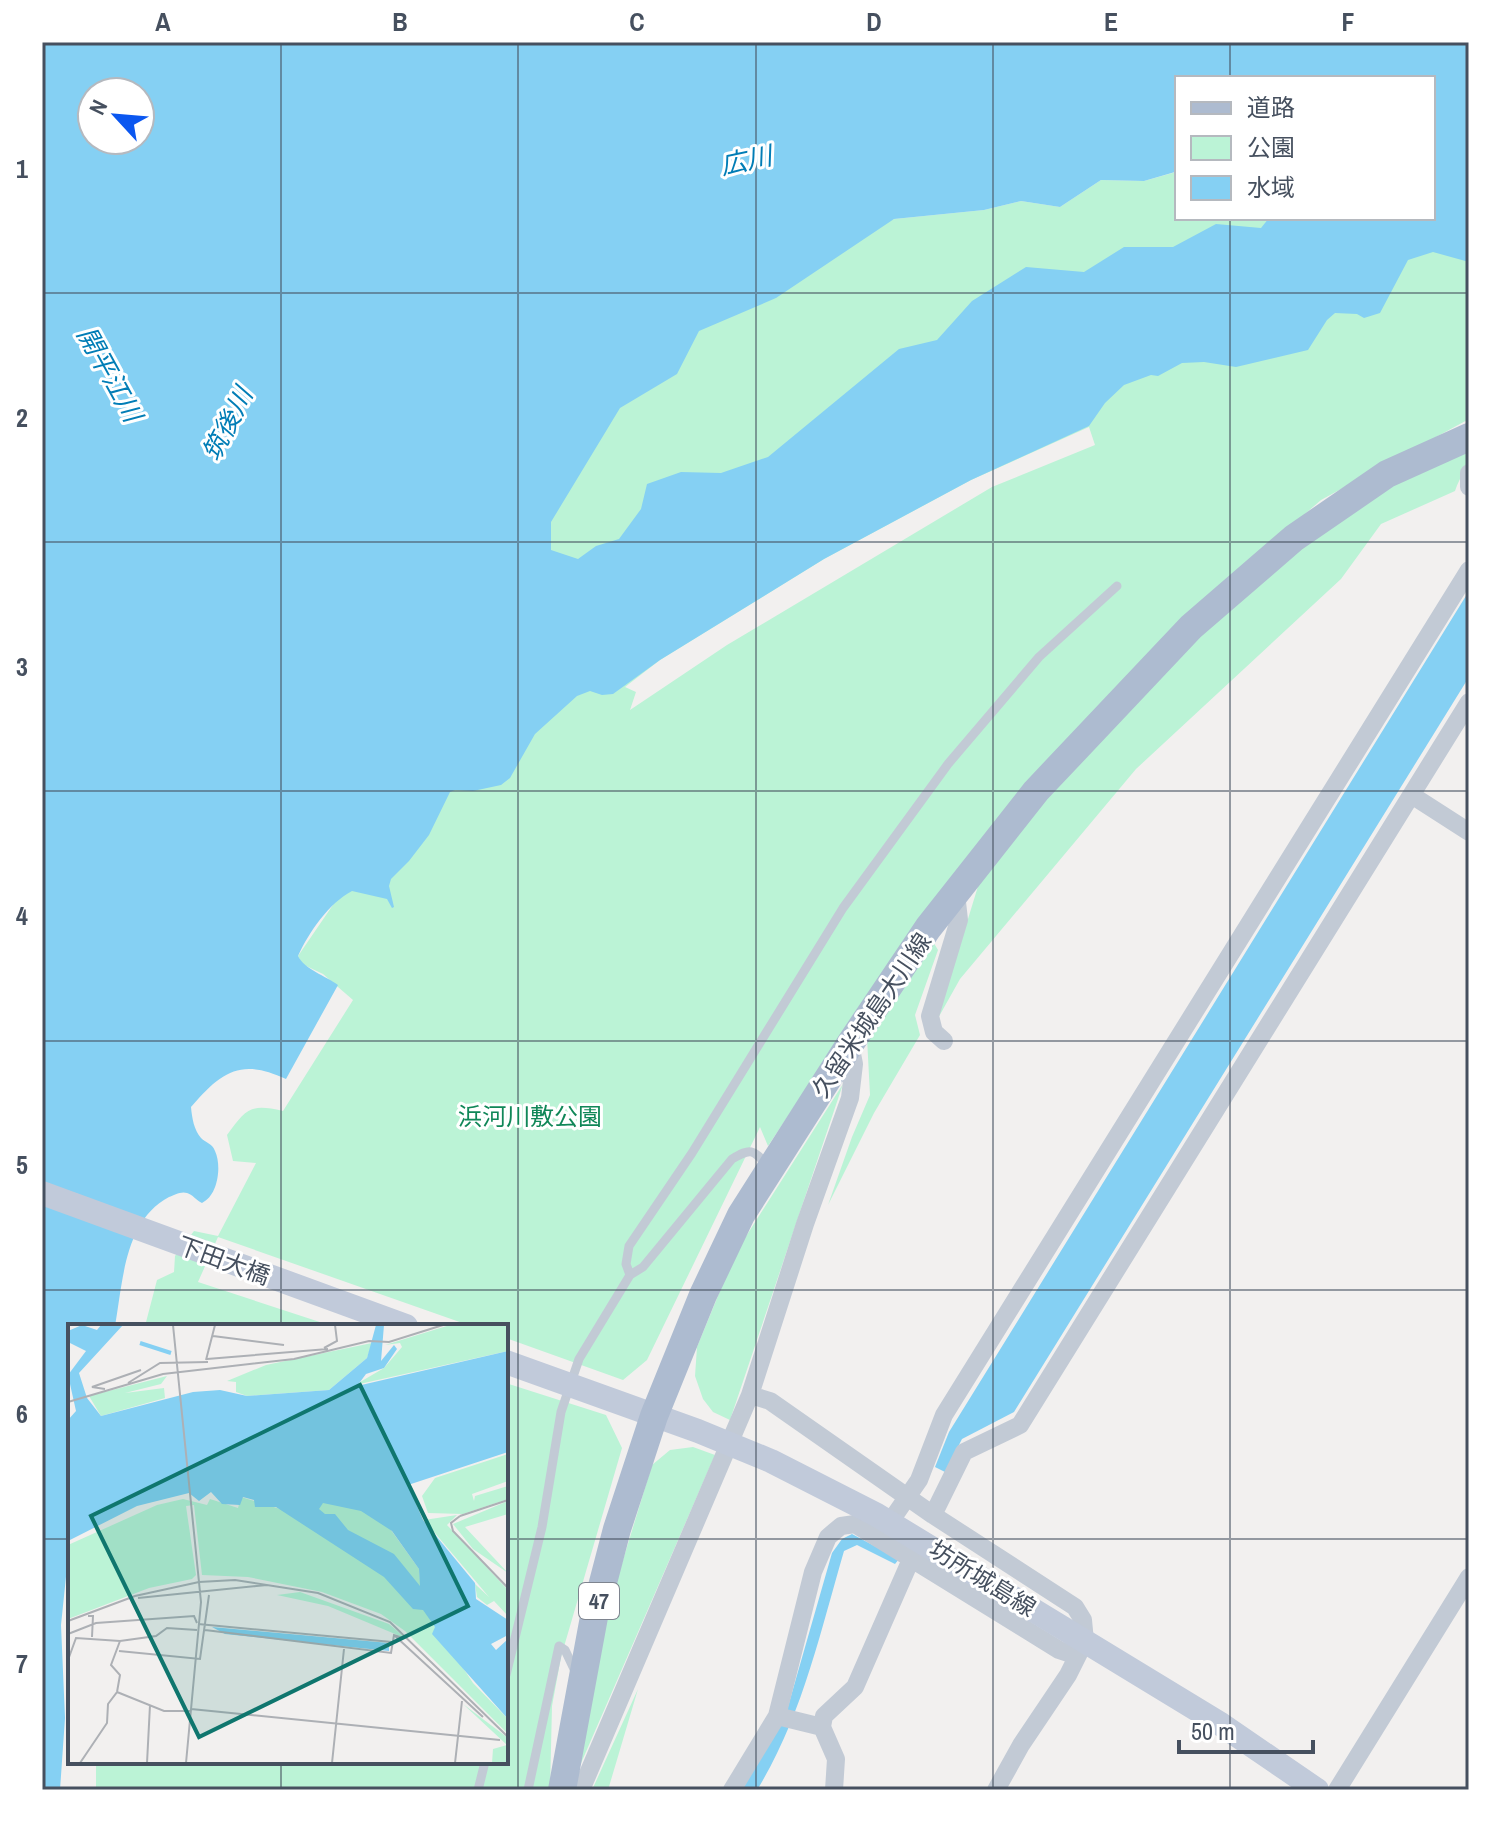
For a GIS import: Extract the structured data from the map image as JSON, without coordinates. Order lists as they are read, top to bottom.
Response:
{
  "streets": {
    "main road": [
      "久留米城島大川線",
      "下田大橋",
      "坊所城島線",
      "47"
    ]
  },
  "crossings": [
    ["久留米城島大川線", "坊所城島線"]
  ],
  "water": ["広川", "開平江川", "筑後川"],
  "parks": ["浜河川敷公園"],
  "legend": ["道路", "公園", "水域"],
  "scale_bar": "50 m",
  "north": "top left",
  "grid": {
    "columns": [
      "A",
      "B",
      "C",
      "D",
      "E",
      "F"
    ],
    "rows": [
      "1",
      "2",
      "3",
      "4",
      "5",
      "6",
      "7"
    ]
  }
}
